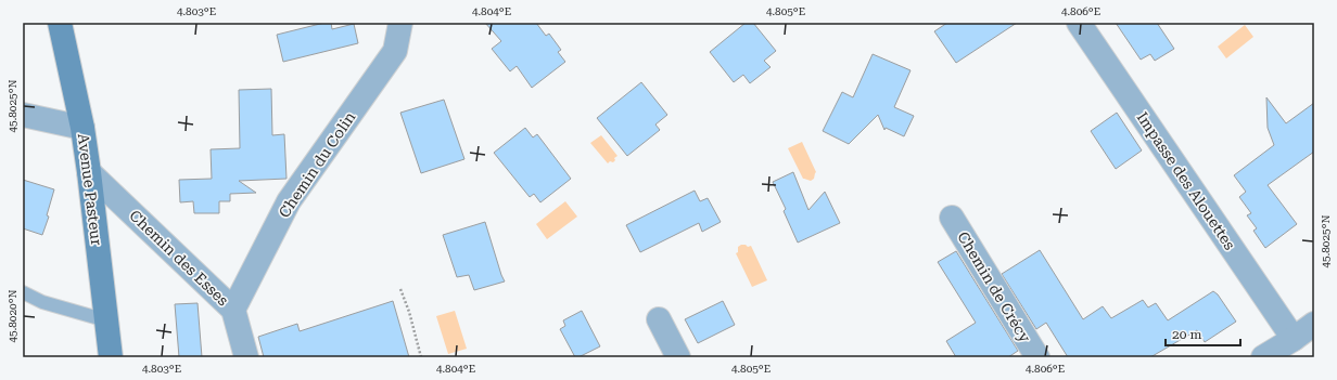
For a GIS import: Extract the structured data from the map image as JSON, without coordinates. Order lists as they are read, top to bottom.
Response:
{
  "streets": {
    "main road": ["Avenue Pasteur"],
    "street": [
      "Chemin du Colin",
      "Impasse des Alouettes",
      "Chemin des Esses",
      "Chemin de Crécy"
    ]
  },
  "crossings": [
    ["Chemin du Colin", "Chemin des Esses"],
    ["Avenue Pasteur", "Chemin des Esses"]
  ],
  "scale_bar": "20 m",
  "coordinates": [
    "4.803°E",
    "4.804°E",
    "4.805°E",
    "4.806°E",
    "45.8025°N",
    "45.8020°N"
  ]
}
